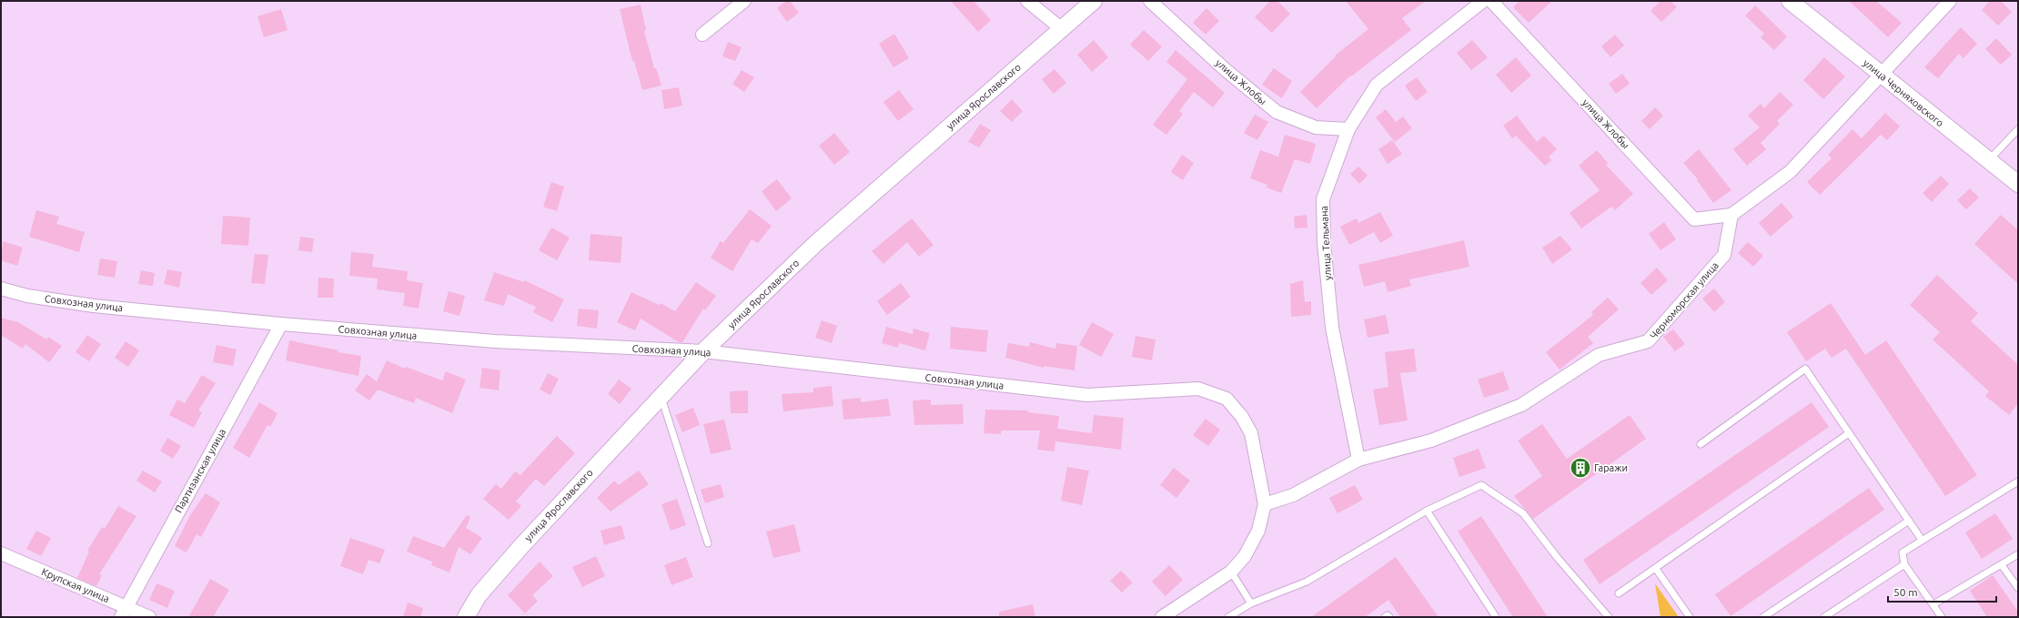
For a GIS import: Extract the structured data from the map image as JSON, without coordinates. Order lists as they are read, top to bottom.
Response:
{
  "streets": {
    "street": [
      "улица Жлобы",
      "улица Черняховского",
      "улица Ярославского",
      "улица Тельмана",
      "Черноморская улица",
      "Совхозная улица",
      "Партизанская улица",
      "Крупская улица"
    ]
  },
  "crossings": [
    ["улица Жлобы", "улица Тельмана"],
    ["улица Жлобы", "Черноморская улица"],
    ["улица Ярославского", "Совхозная улица"],
    ["улица Тельмана", "Черноморская улица"],
    ["Черноморская улица", "Совхозная улица"],
    ["Совхозная улица", "Партизанская улица"],
    ["Партизанская улица", "Крупская улица"]
  ],
  "places": {
    "building": ["Гаражи"]
  },
  "scale_bar": "50 m"
}
